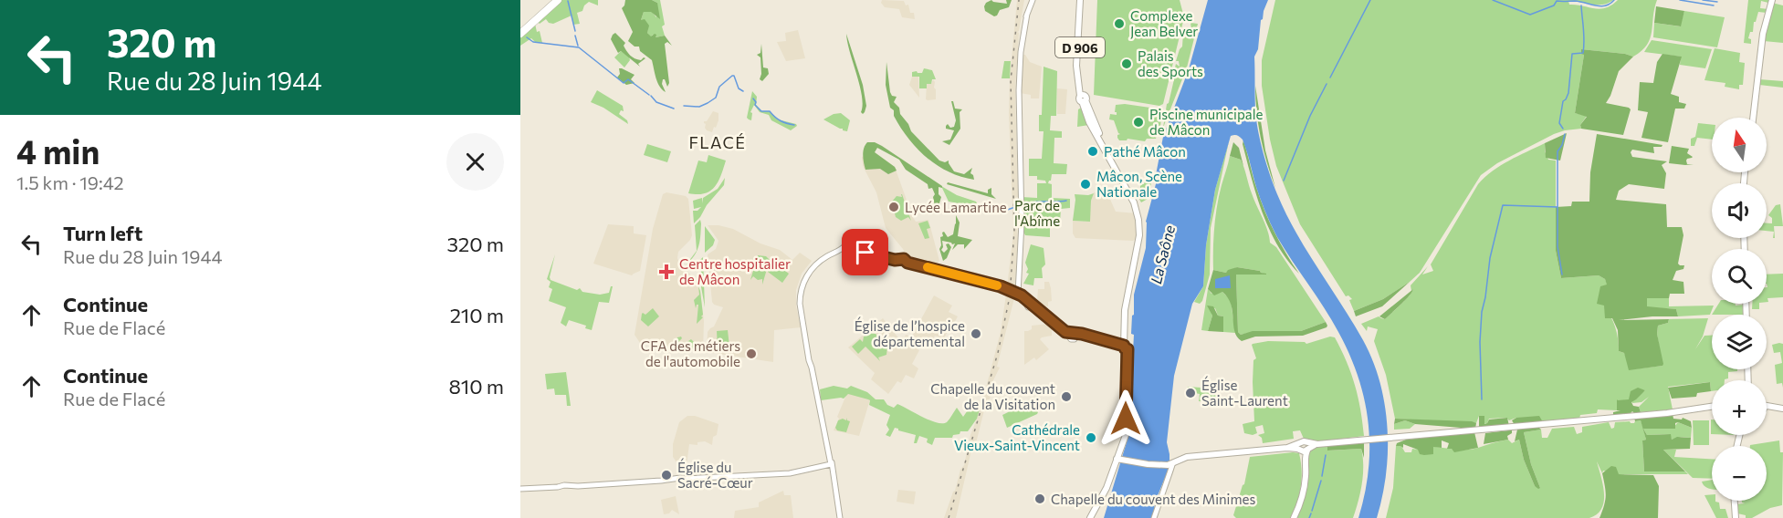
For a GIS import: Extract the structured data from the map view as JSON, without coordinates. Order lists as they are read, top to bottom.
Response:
{
  "streets": {
    "main road": ["D 906"]
  },
  "districts": ["FLACÉ"],
  "water": ["La Saône"],
  "parks": ["Parc de l'Abîme"],
  "places": {
    "other": [
      "Complexe Jean Belver",
      "Palais des Sports",
      "Piscine municipale de Mâcon",
      "Pathé Mâcon",
      "Mâcon, Scène Nationale",
      "Lycée Lamartine",
      "Église de l’hospice départemental",
      "CFA des métiers de l'automobile",
      "Église Saint-Laurent",
      "Chapelle du couvent de la Visitation",
      "Cathédrale Vieux-Saint-Vincent",
      "Église du Sacré-Cœur",
      "Chapelle du couvent des Minimes"
    ],
    "health": ["Centre hospitalier de Mâcon"]
  },
  "north": "top",
  "page": {
    "turn": ["320 m", "Rue du 28 Juin 1944"],
    "heading": ["4 min", "1.5 km · 19:42"],
    "map_buttons": ["+", "−"],
    "list": [
      {
        "name": "Turn left",
        "note": "Rue du 28 Juin 1944",
        "value": "320 m"
      },
      {
        "name": "Continue",
        "note": "Rue de Flacé",
        "value": "210 m"
      },
      {
        "name": "Continue",
        "note": "Rue de Flacé",
        "value": "810 m"
      }
    ]
  }
}
